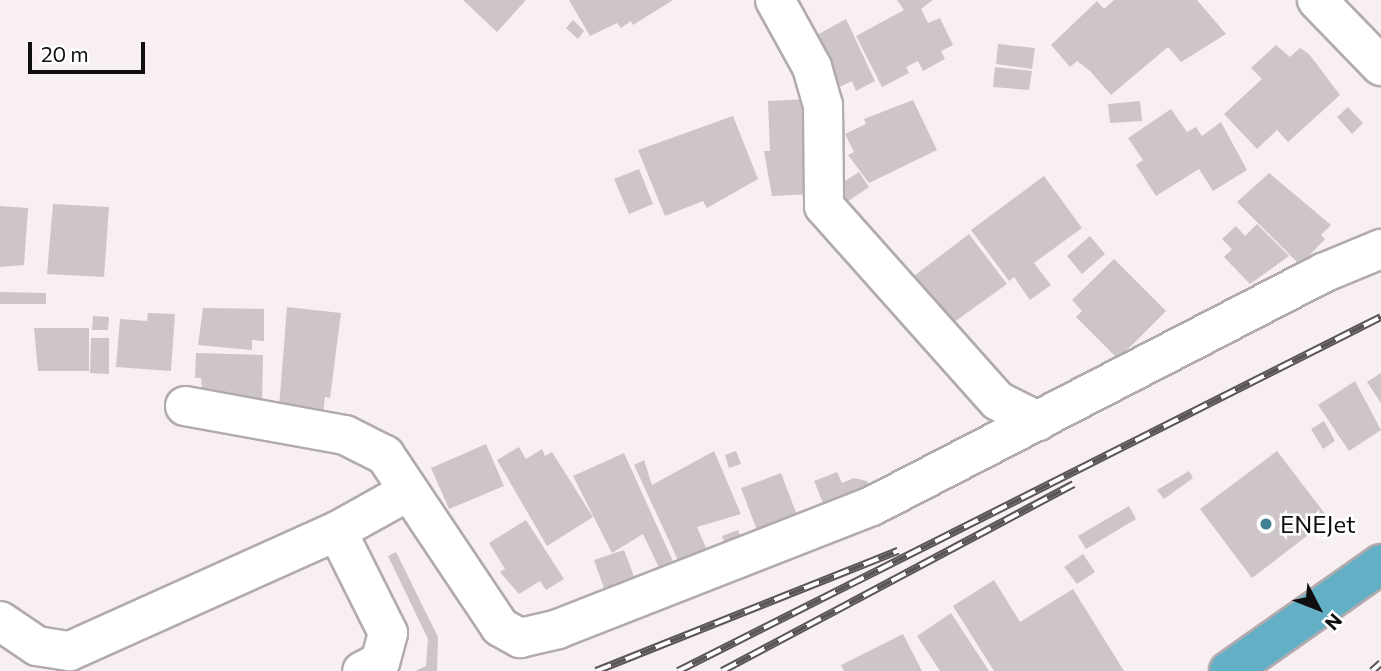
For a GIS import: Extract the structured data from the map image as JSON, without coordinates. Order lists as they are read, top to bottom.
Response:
{
  "places": ["ENEJet"],
  "scale_bar": "20 m",
  "north": "bottom right"
}
